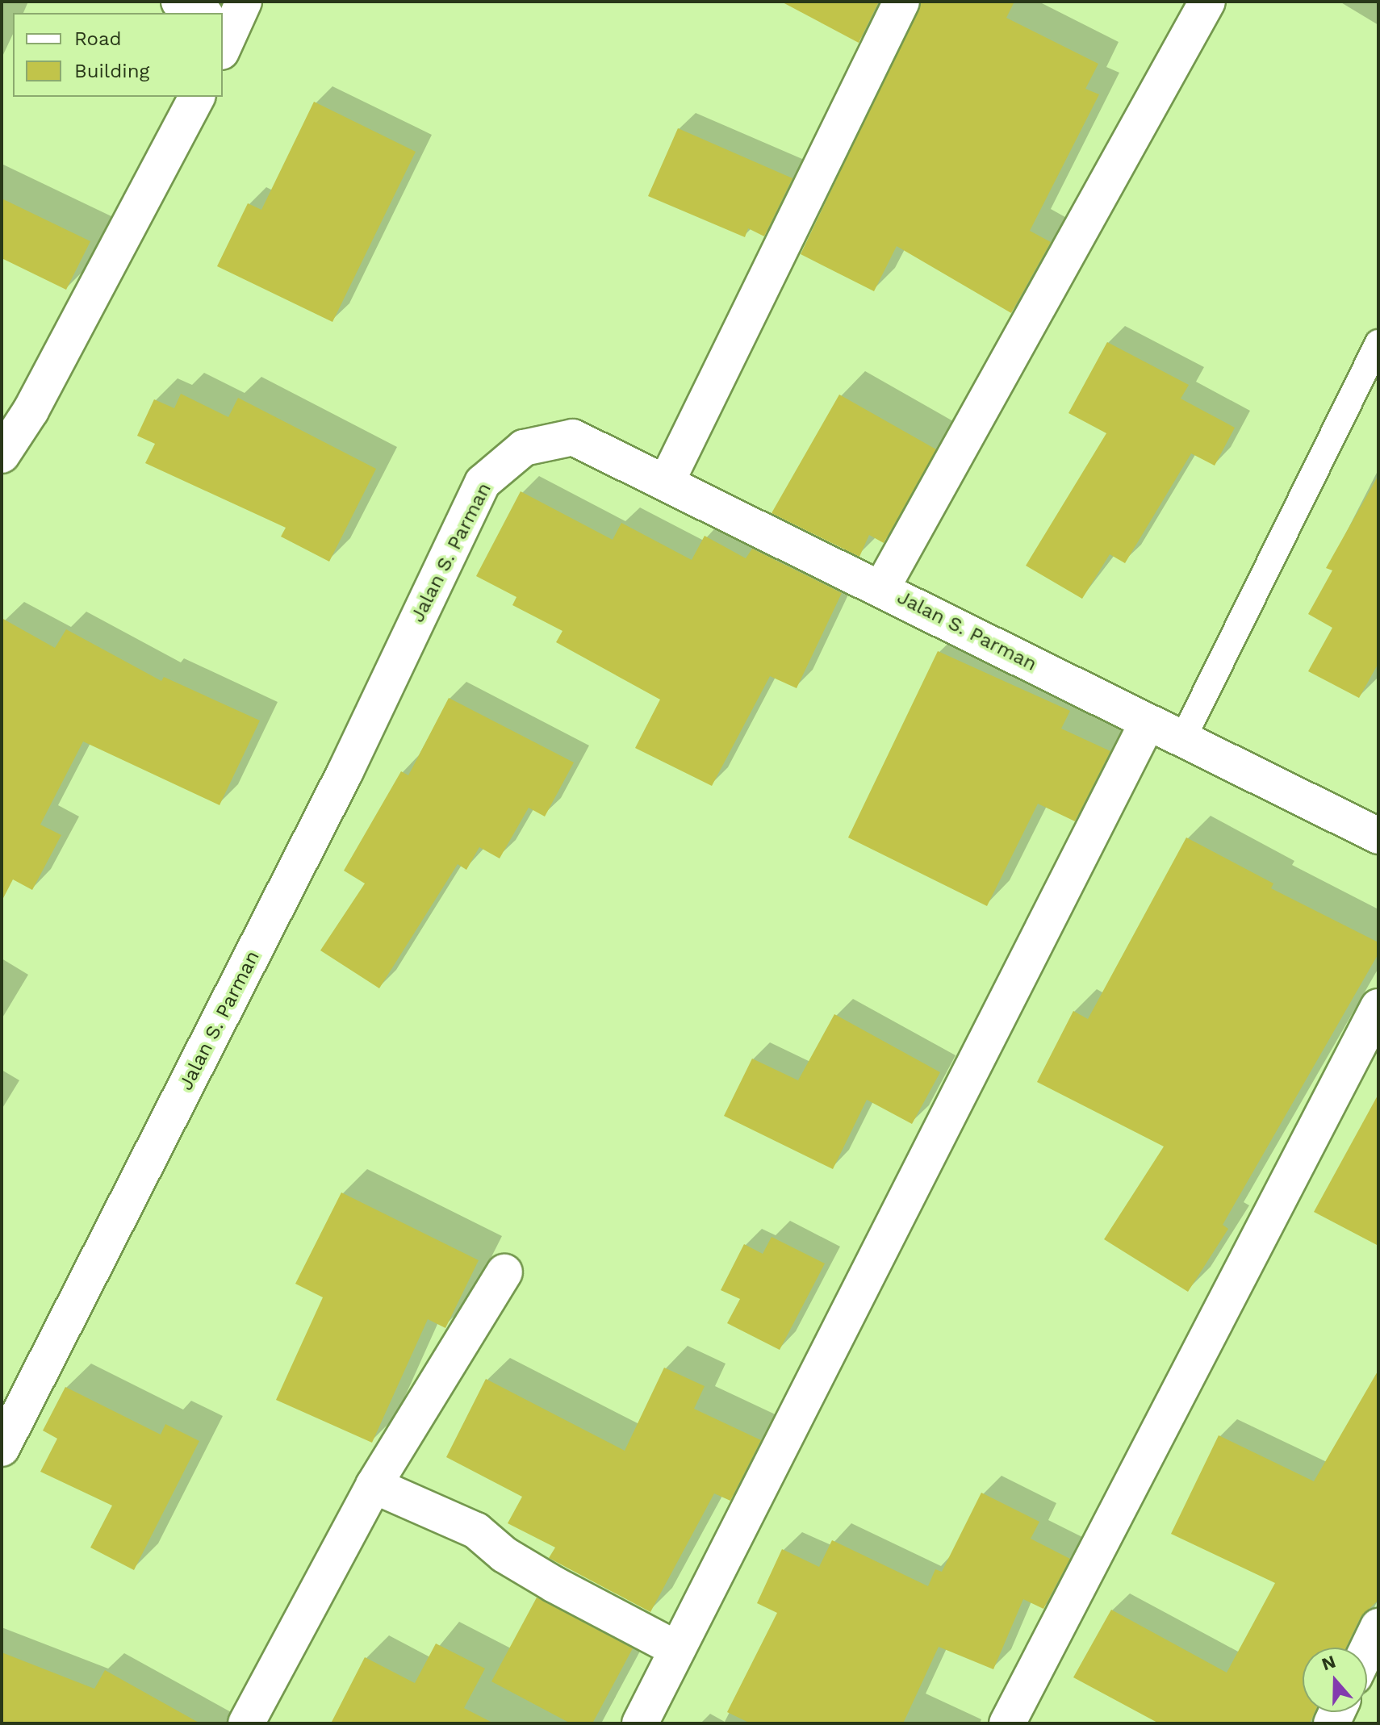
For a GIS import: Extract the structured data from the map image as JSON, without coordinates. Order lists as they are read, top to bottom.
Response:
{
  "streets": {
    "street": ["Jalan S. Parman"]
  },
  "legend": ["Road", "Building"],
  "north": "top"
}
